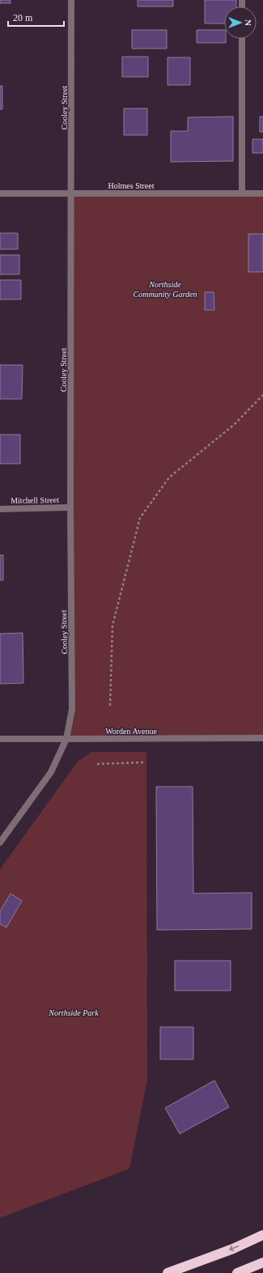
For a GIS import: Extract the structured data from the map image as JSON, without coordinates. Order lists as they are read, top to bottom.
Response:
{
  "streets": {
    "street": [
      "Cooley Street",
      "Holmes Street",
      "Mitchell Street",
      "Worden Avenue"
    ]
  },
  "crossings": [
    ["Cooley Street", "Holmes Street"],
    ["Cooley Street", "Mitchell Street"],
    ["Cooley Street", "Worden Avenue"]
  ],
  "parks": ["Northside Community Garden", "Northside Park"],
  "scale_bar": "20 m",
  "north": "right"
}
